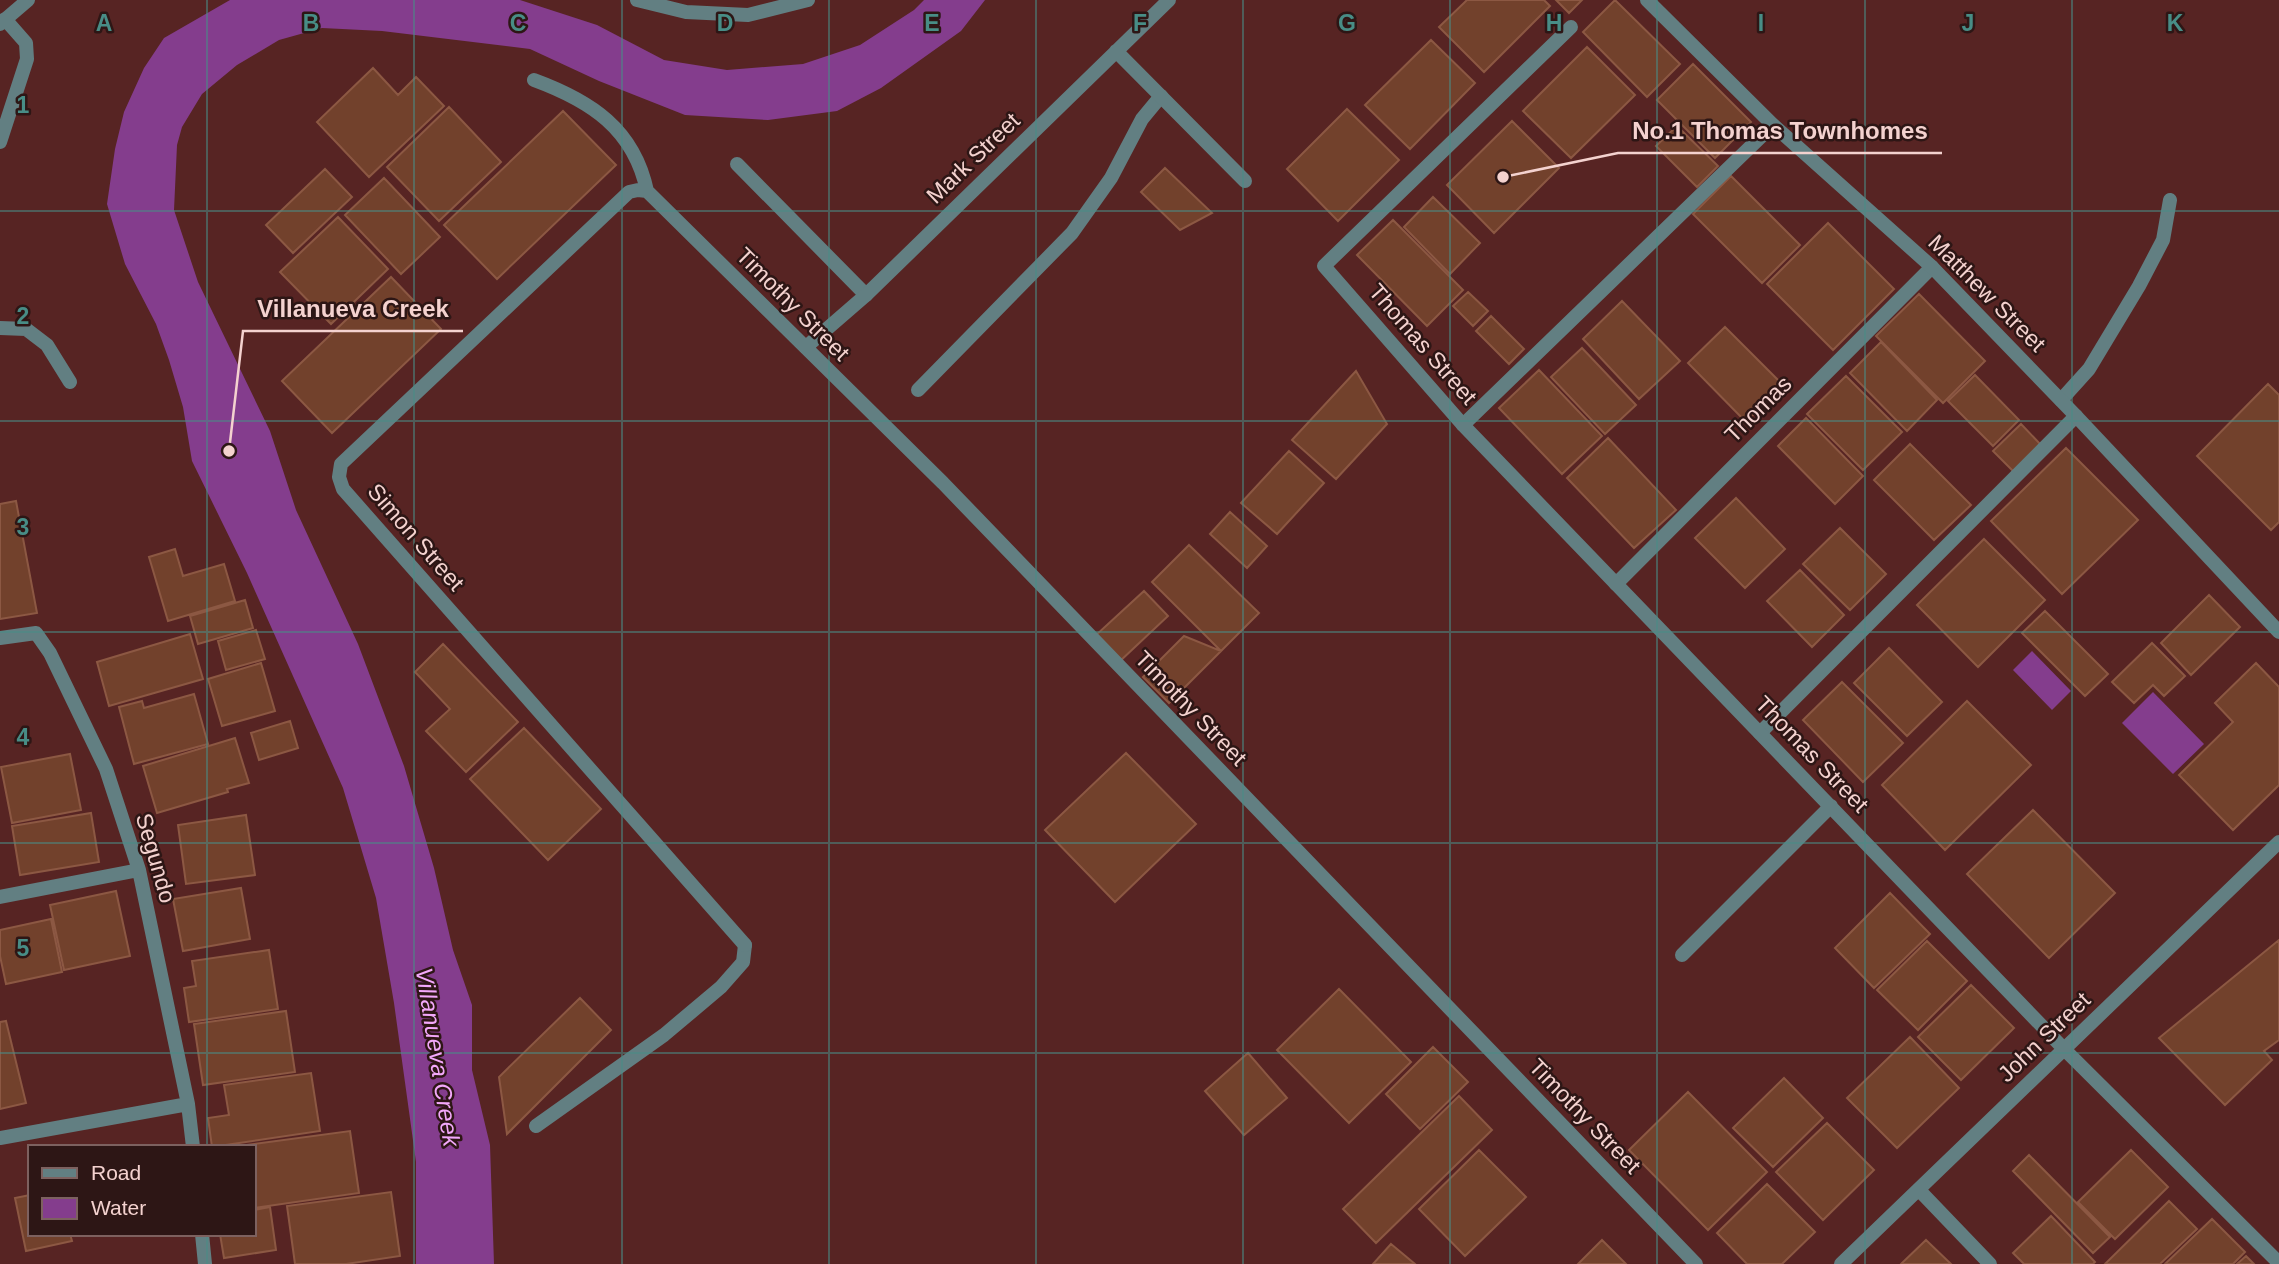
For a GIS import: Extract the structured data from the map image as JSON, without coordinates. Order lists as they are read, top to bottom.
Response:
{
  "streets": {
    "street": [
      "Mark Street",
      "Matthew Street",
      "Timothy Street",
      "Thomas Street",
      "Thomas",
      "Simon Street",
      "Segundo",
      "John Street"
    ]
  },
  "crossings": [
    ["Mark Street", "Timothy Street"],
    ["Matthew Street", "Thomas"],
    ["Timothy Street", "Simon Street"],
    ["Thomas Street", "Thomas"],
    ["Thomas Street", "John Street"]
  ],
  "water": ["Villanueva Creek"],
  "places": ["No.1 Thomas Townhomes", "Villanueva Creek"],
  "legend": ["Road", "Water"],
  "grid": {
    "columns": [
      "A",
      "B",
      "C",
      "D",
      "E",
      "F",
      "G",
      "H",
      "I",
      "J",
      "K"
    ],
    "rows": [
      "1",
      "2",
      "3",
      "4",
      "5"
    ]
  }
}
